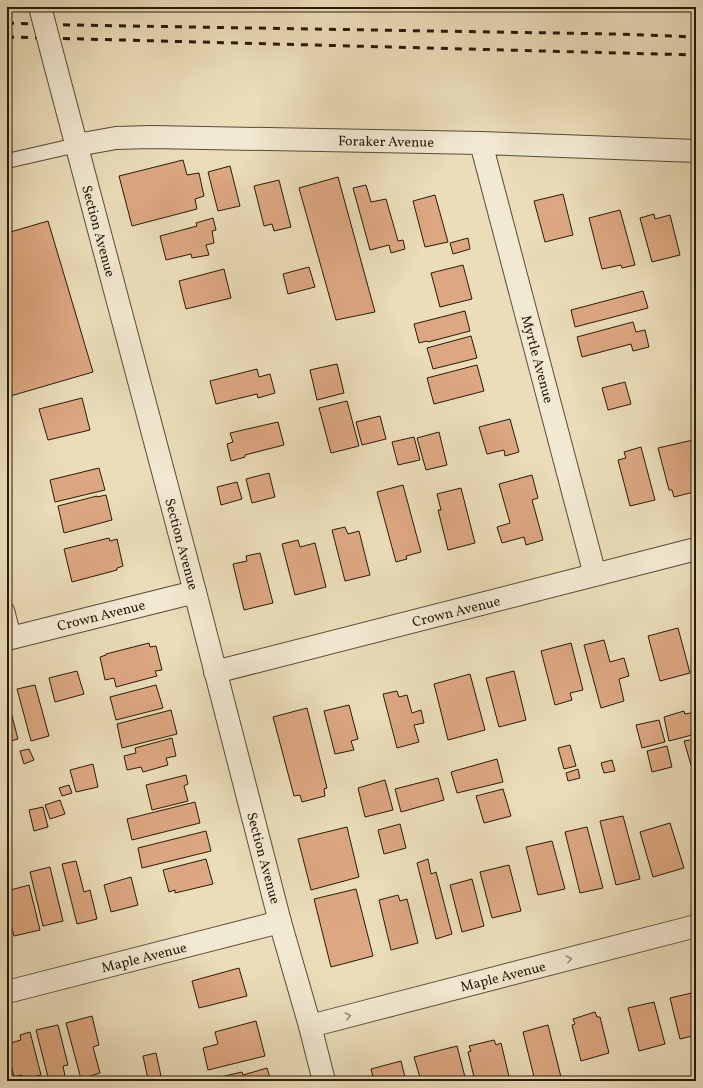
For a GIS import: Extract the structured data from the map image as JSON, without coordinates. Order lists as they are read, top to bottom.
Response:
{
  "streets": {
    "street": [
      "Foraker Avenue",
      "Section Avenue",
      "Myrtle Avenue",
      "Crown Avenue",
      "Maple Avenue"
    ]
  },
  "crossings": [
    ["Foraker Avenue", "Section Avenue"],
    ["Foraker Avenue", "Myrtle Avenue"],
    ["Section Avenue", "Crown Avenue"],
    ["Section Avenue", "Maple Avenue"],
    ["Myrtle Avenue", "Crown Avenue"]
  ],
  "one_way": ["Maple Avenue"]
}
